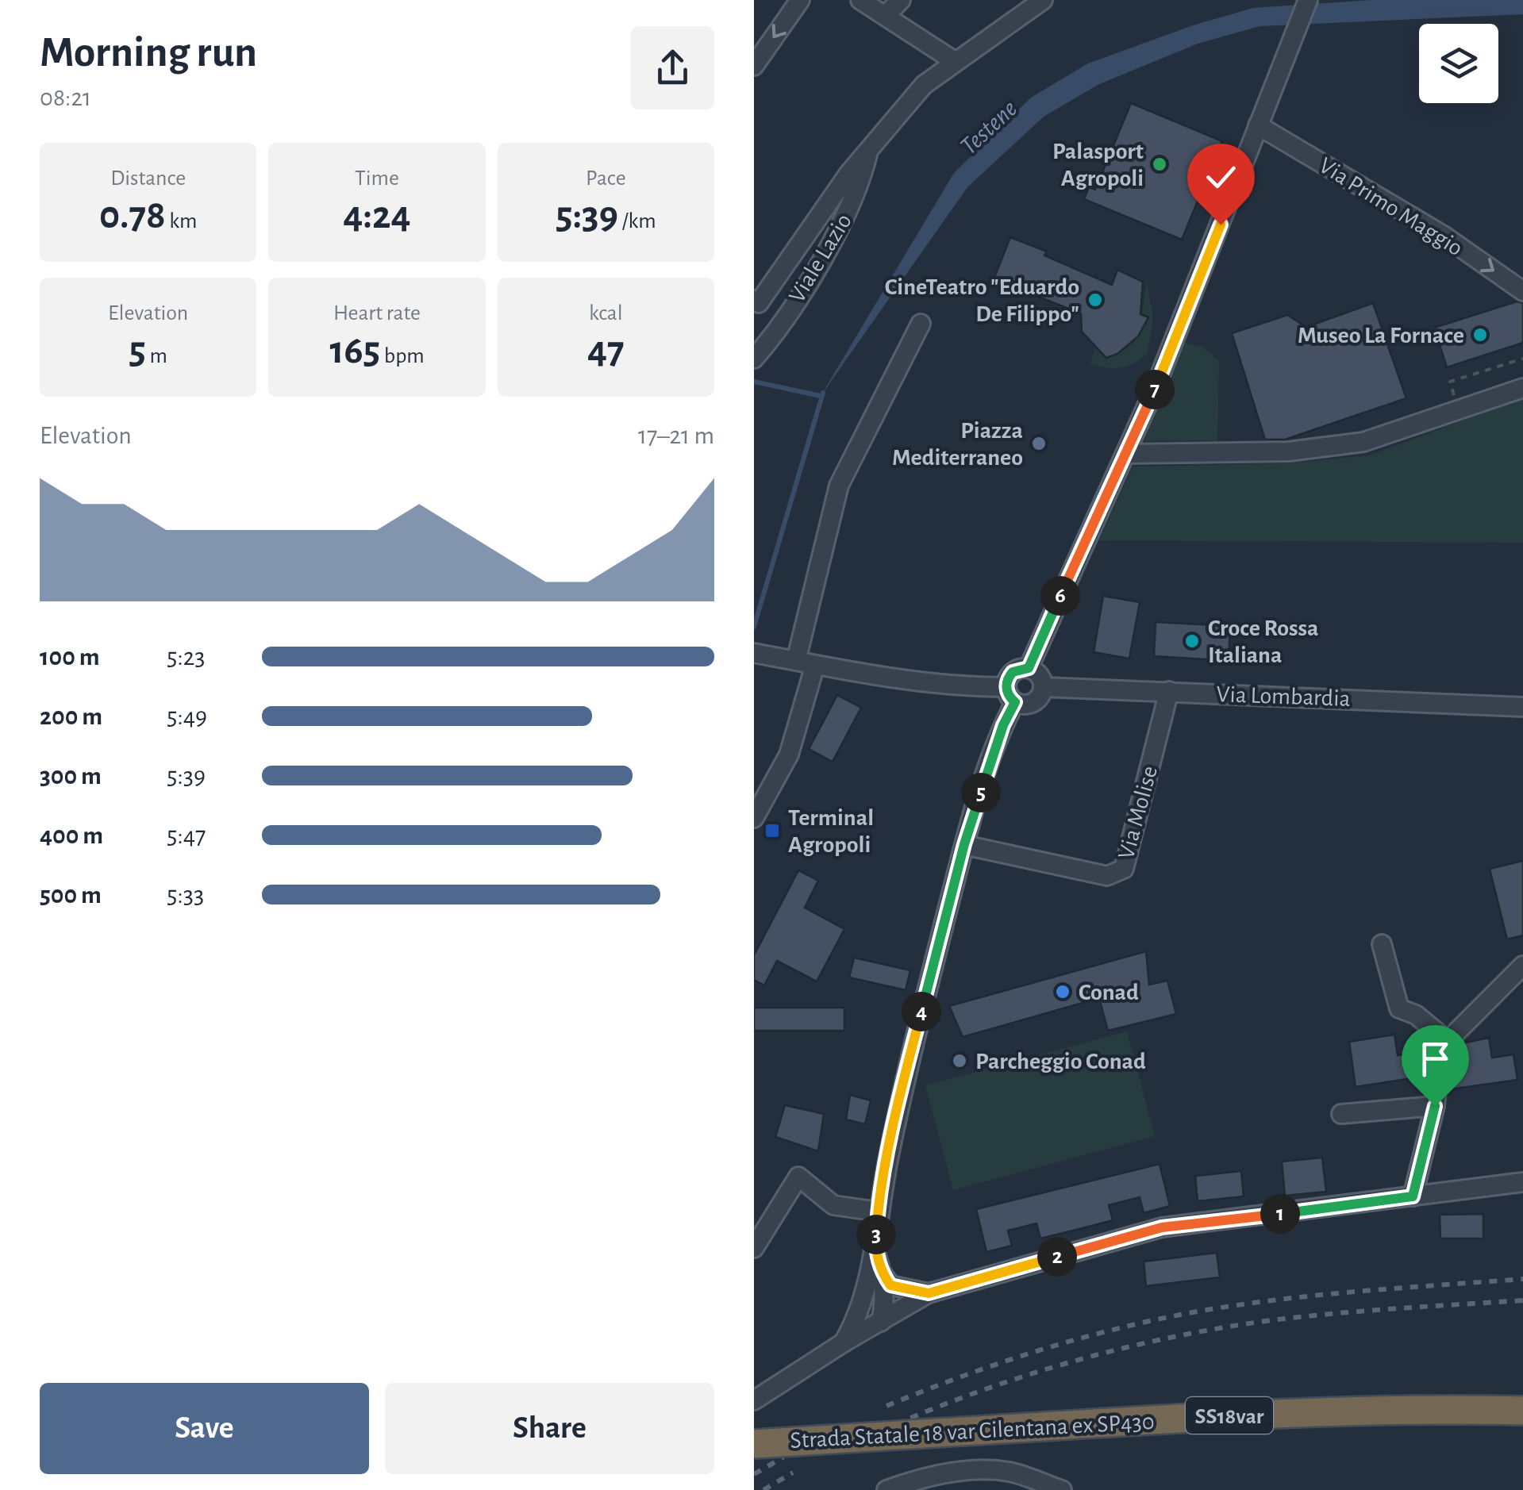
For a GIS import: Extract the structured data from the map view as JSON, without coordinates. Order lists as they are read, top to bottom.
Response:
{
  "streets": {
    "highway": ["SS18var", "Strada Statale 18 var Cilentana ex SP430"],
    "street": [
      "Via Primo Maggio",
      "Viale Lazio",
      "Via Lombardia",
      "Via Molise"
    ]
  },
  "crossings": [
    ["Via Lombardia", "Via Molise"]
  ],
  "one_way": ["Via Primo Maggio"],
  "water": ["Testene"],
  "places": {
    "other": [
      "Palasport Agropoli",
      "CineTeatro \"Eduardo De Filippo\"",
      "Museo La Fornace",
      "Piazza Mediterraneo",
      "Croce Rossa Italiana",
      "Conad",
      "Parcheggio Conad"
    ],
    "transit": ["Terminal Agropoli"]
  },
  "page": {
    "heading": ["Morning run", "08:21"],
    "stats": [
      ["Distance", "0.78 km"],
      ["Time", "4:24"],
      ["Pace", "5:39 /km"],
      ["Elevation", "5 m"],
      ["Heart rate", "165 bpm"],
      ["kcal", "47"]
    ],
    "pins": [
      "7",
      "6",
      "5",
      "4",
      "1",
      "3",
      "2"
    ],
    "chart": ["Elevation", "17–21 m"],
    "list": [
      {
        "name": "100 m",
        "note": "5:23"
      },
      {
        "name": "200 m",
        "note": "5:49"
      },
      {
        "name": "300 m",
        "note": "5:39"
      },
      {
        "name": "400 m",
        "note": "5:47"
      },
      {
        "name": "500 m",
        "note": "5:33"
      }
    ],
    "buttons": ["Save", "Share"]
  }
}
